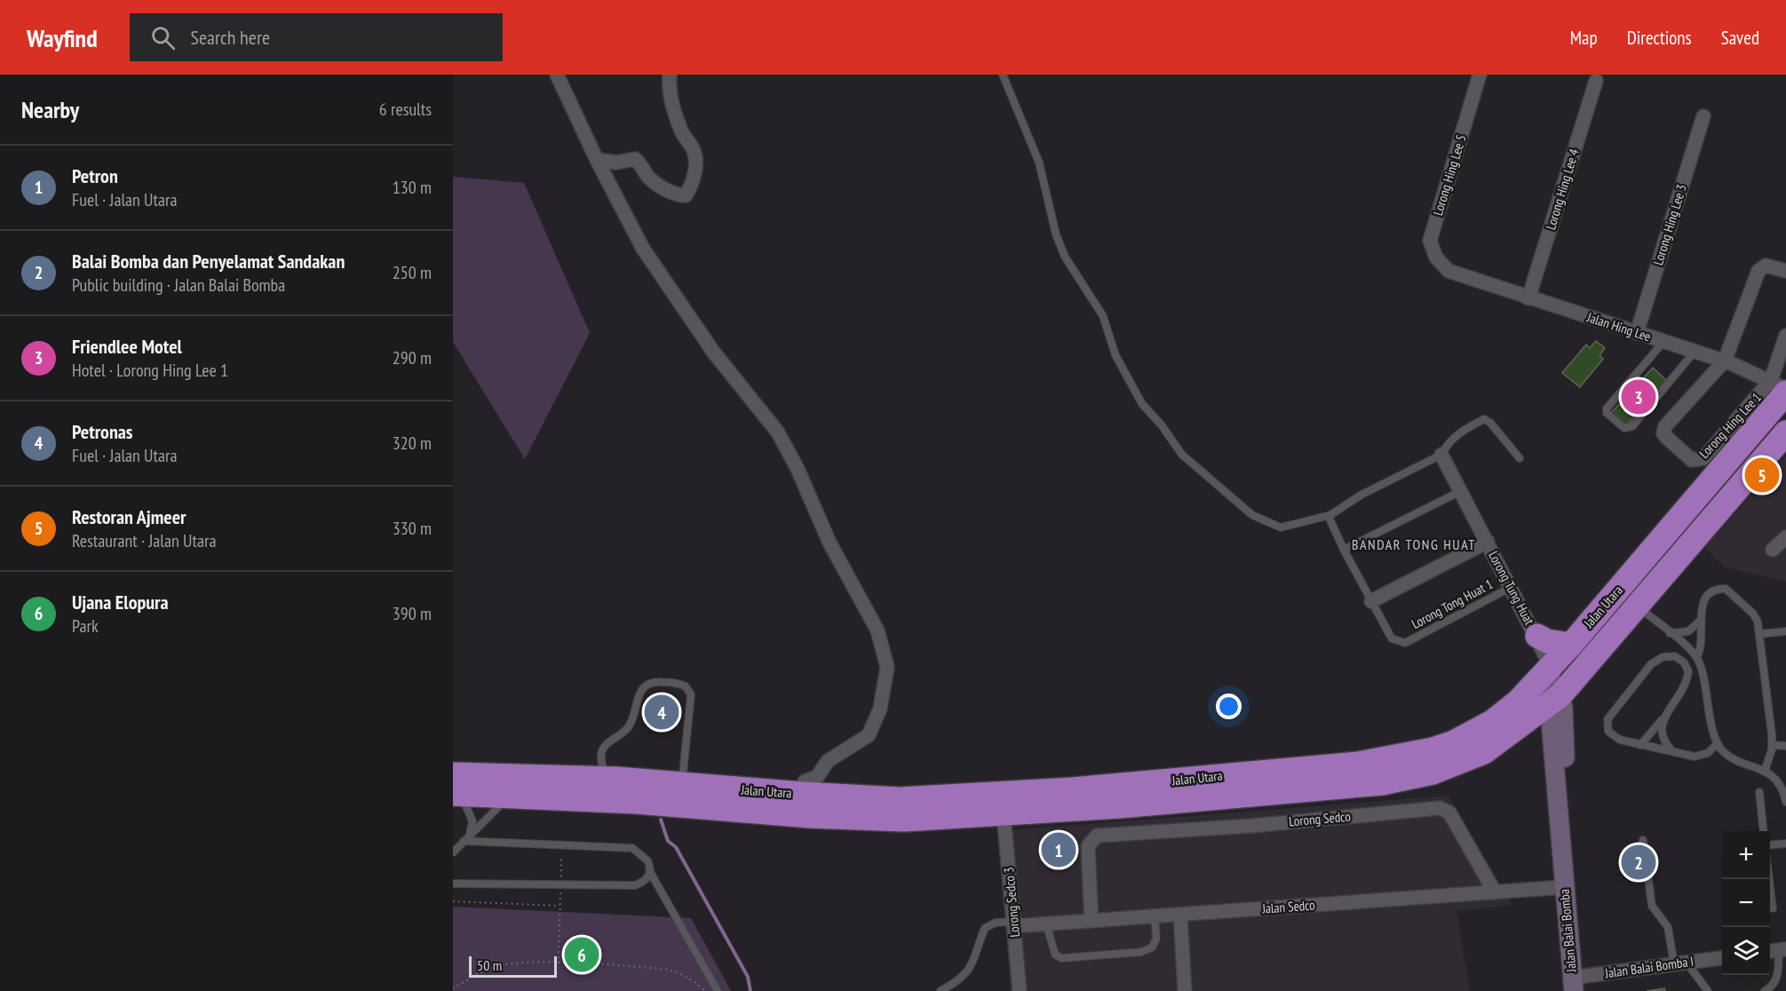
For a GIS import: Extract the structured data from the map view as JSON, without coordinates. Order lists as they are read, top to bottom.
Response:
{
  "streets": {
    "highway": ["Jalan Utara"],
    "main road": ["Jalan Balai Bomba"],
    "street": [
      "Lorong Hing Lee 5",
      "Lorong Hing Lee 4",
      "Lorong Hing Lee 3",
      "Jalan Hing Lee",
      "Lorong Hing Lee 1",
      "Lorong Tung Huat",
      "Lorong Sedco",
      "Lorong Sedco 3",
      "Jalan Sedco",
      "Jalan Balai Bomba I"
    ],
    "lane": ["Lorong Tong Huat 1"]
  },
  "crossings": [
    ["Lorong Hing Lee 5", "Jalan Hing Lee"],
    ["Lorong Hing Lee 4", "Jalan Hing Lee"],
    ["Lorong Hing Lee 3", "Jalan Hing Lee"],
    ["Jalan Hing Lee", "Lorong Hing Lee 1"],
    ["Jalan Hing Lee", "Jalan Utara"],
    ["Lorong Hing Lee 1", "Jalan Utara"],
    ["Lorong Tung Huat", "Lorong Tong Huat 1"],
    ["Lorong Tung Huat", "Jalan Utara"],
    ["Lorong Tung Huat", "Jalan Balai Bomba"],
    ["Jalan Utara", "Lorong Sedco 3"],
    ["Jalan Utara", "Jalan Balai Bomba"],
    ["Lorong Sedco", "Jalan Sedco"],
    ["Lorong Sedco 3", "Jalan Sedco"],
    ["Jalan Sedco", "Jalan Balai Bomba"],
    ["Jalan Balai Bomba", "Jalan Balai Bomba I"]
  ],
  "districts": ["BANDAR TONG HUAT"],
  "scale_bar": "50 m",
  "page": {
    "header": "Wayfind",
    "search": "Search here",
    "nav": ["Map", "Directions", "Saved"],
    "heading": ["Nearby", "6 results"],
    "list": [
      {
        "mark": "1",
        "name": "Petron",
        "note": "Fuel · Jalan Utara",
        "value": "130 m"
      },
      {
        "mark": "2",
        "name": "Balai Bomba dan Penyelamat Sandakan",
        "note": "Public building · Jalan Balai Bomba",
        "value": "250 m"
      },
      {
        "mark": "3",
        "name": "Friendlee Motel",
        "note": "Hotel · Lorong Hing Lee 1",
        "value": "290 m"
      },
      {
        "mark": "4",
        "name": "Petronas",
        "note": "Fuel · Jalan Utara",
        "value": "320 m"
      },
      {
        "mark": "5",
        "name": "Restoran Ajmeer",
        "note": "Restaurant · Jalan Utara",
        "value": "330 m"
      },
      {
        "mark": "6",
        "name": "Ujana Elopura",
        "note": "Park",
        "value": "390 m"
      }
    ],
    "pins": [
      "3",
      "5",
      "4",
      "1",
      "2",
      "6"
    ],
    "map_buttons": ["+", "−"],
    "scale": "50 m"
  }
}
